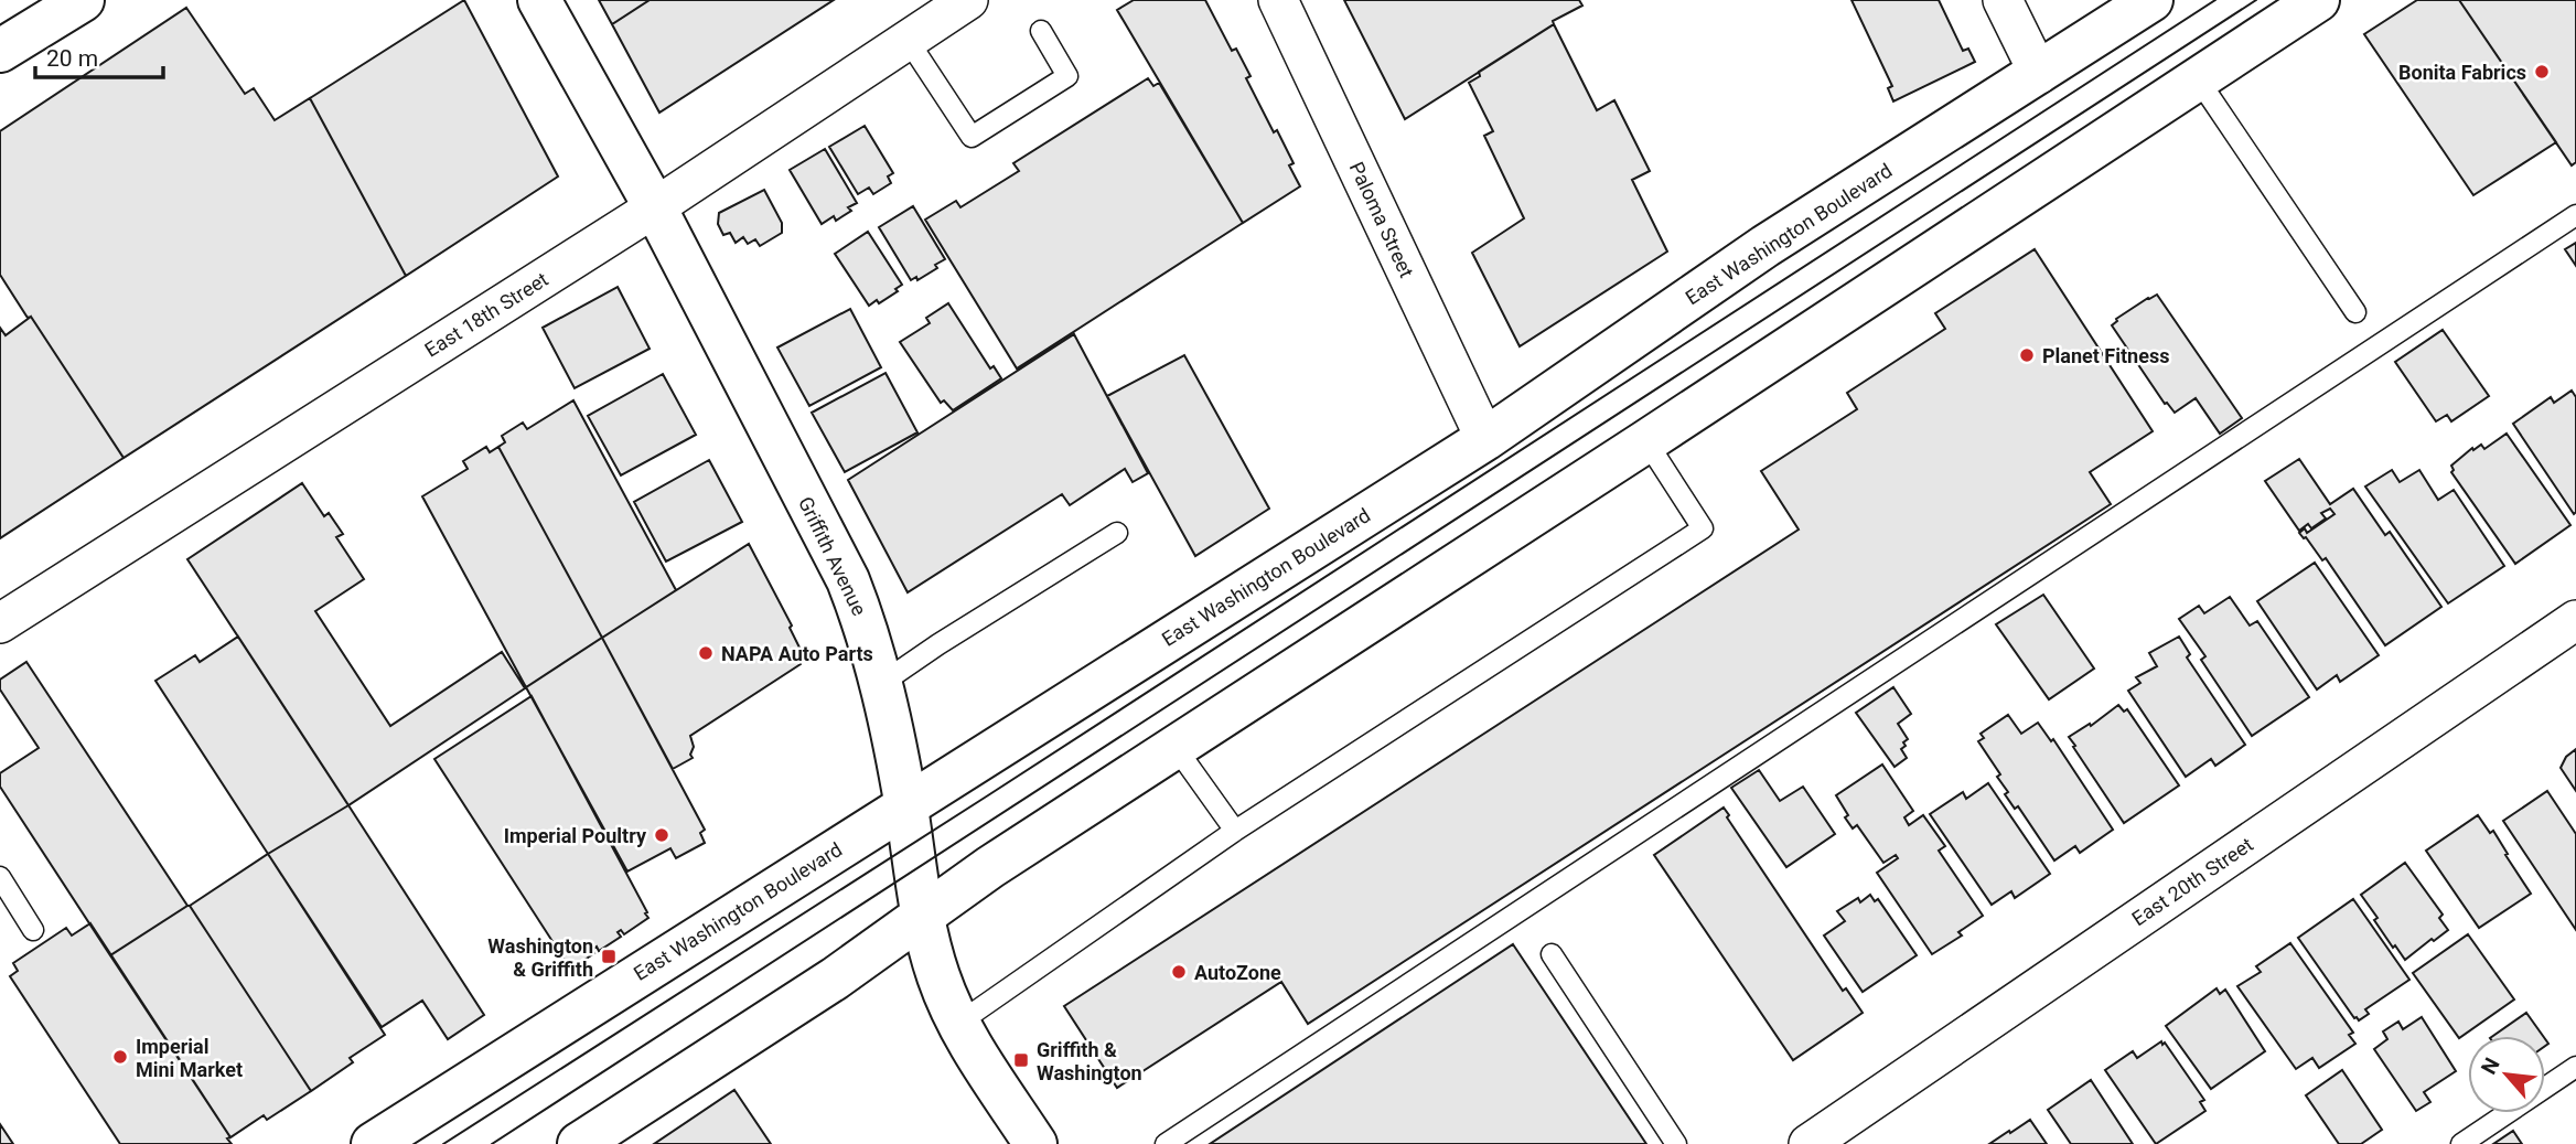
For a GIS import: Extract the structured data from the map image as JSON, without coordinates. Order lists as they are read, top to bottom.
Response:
{
  "streets": {
    "main road": ["East Washington Boulevard", "Griffith Avenue"],
    "street": ["Paloma Street", "East 18th Street", "East 20th Street"]
  },
  "crossings": [
    ["Paloma Street", "East Washington Boulevard"],
    ["East Washington Boulevard", "Griffith Avenue"],
    ["East 18th Street", "Griffith Avenue"]
  ],
  "places": {
    "other": [
      "Bonita Fabrics",
      "Planet Fitness",
      "NAPA Auto Parts",
      "Imperial Poultry",
      "AutoZone",
      "Imperial Mini Market"
    ],
    "transit": ["Washington & Griffith", "Griffith & Washington"]
  },
  "scale_bar": "20 m",
  "north": "top left"
}
